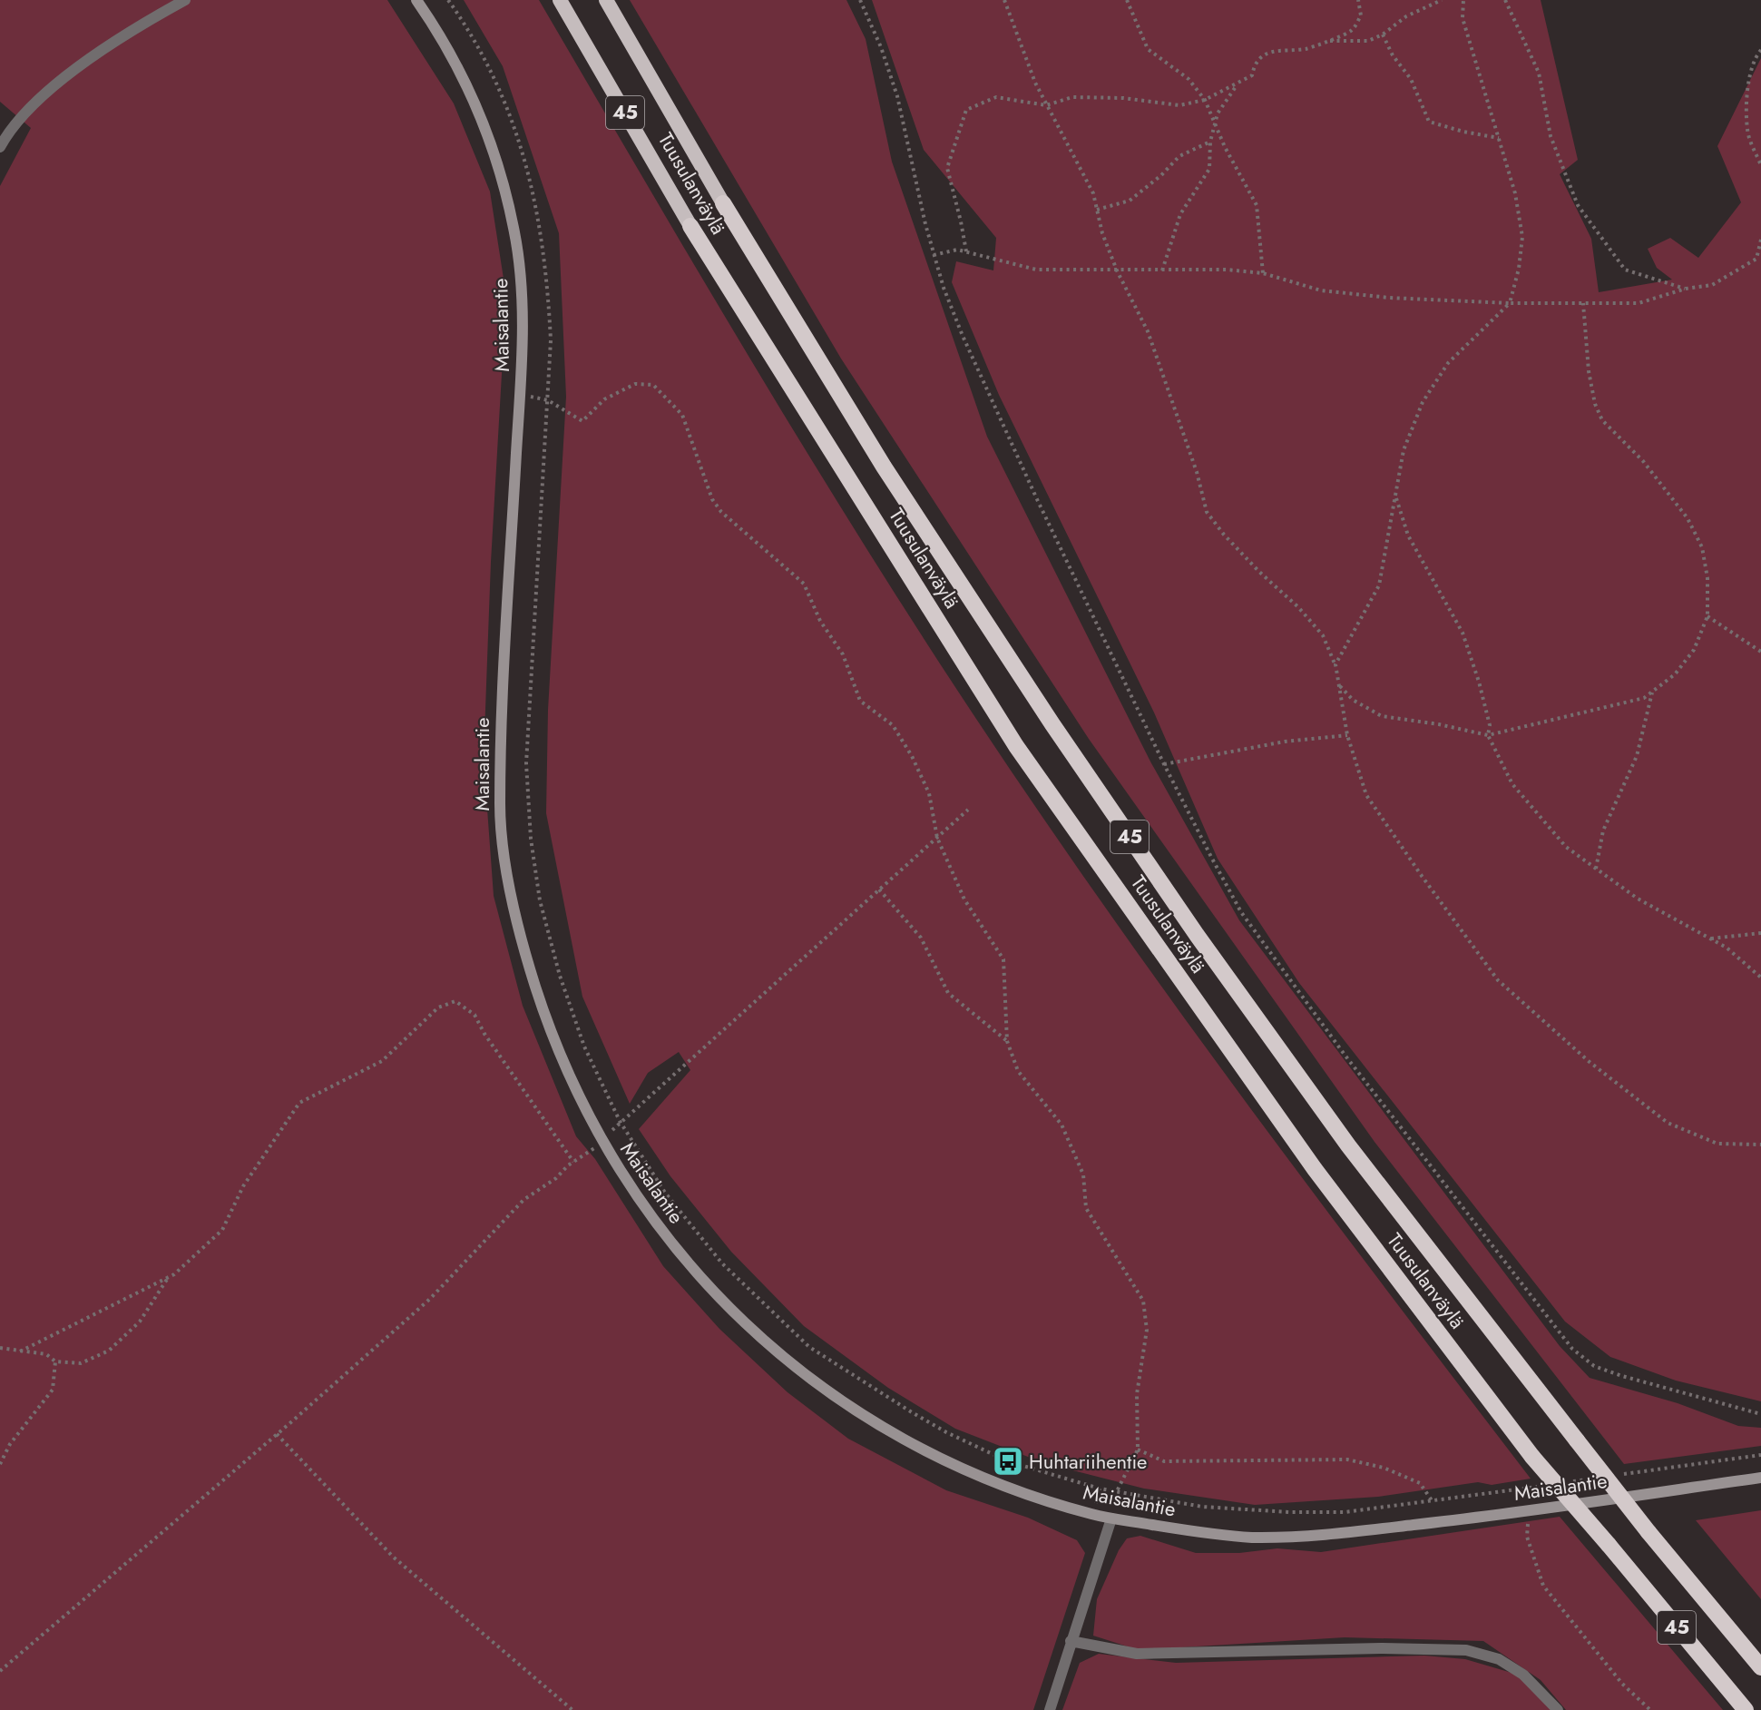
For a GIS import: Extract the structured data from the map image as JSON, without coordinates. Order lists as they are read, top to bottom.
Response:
{
  "streets": {
    "highway": ["45", "Tuusulanväylä"],
    "main road": ["Maisalantie"]
  },
  "places": {
    "bus stop": ["Huhtariihentie"]
  }
}
